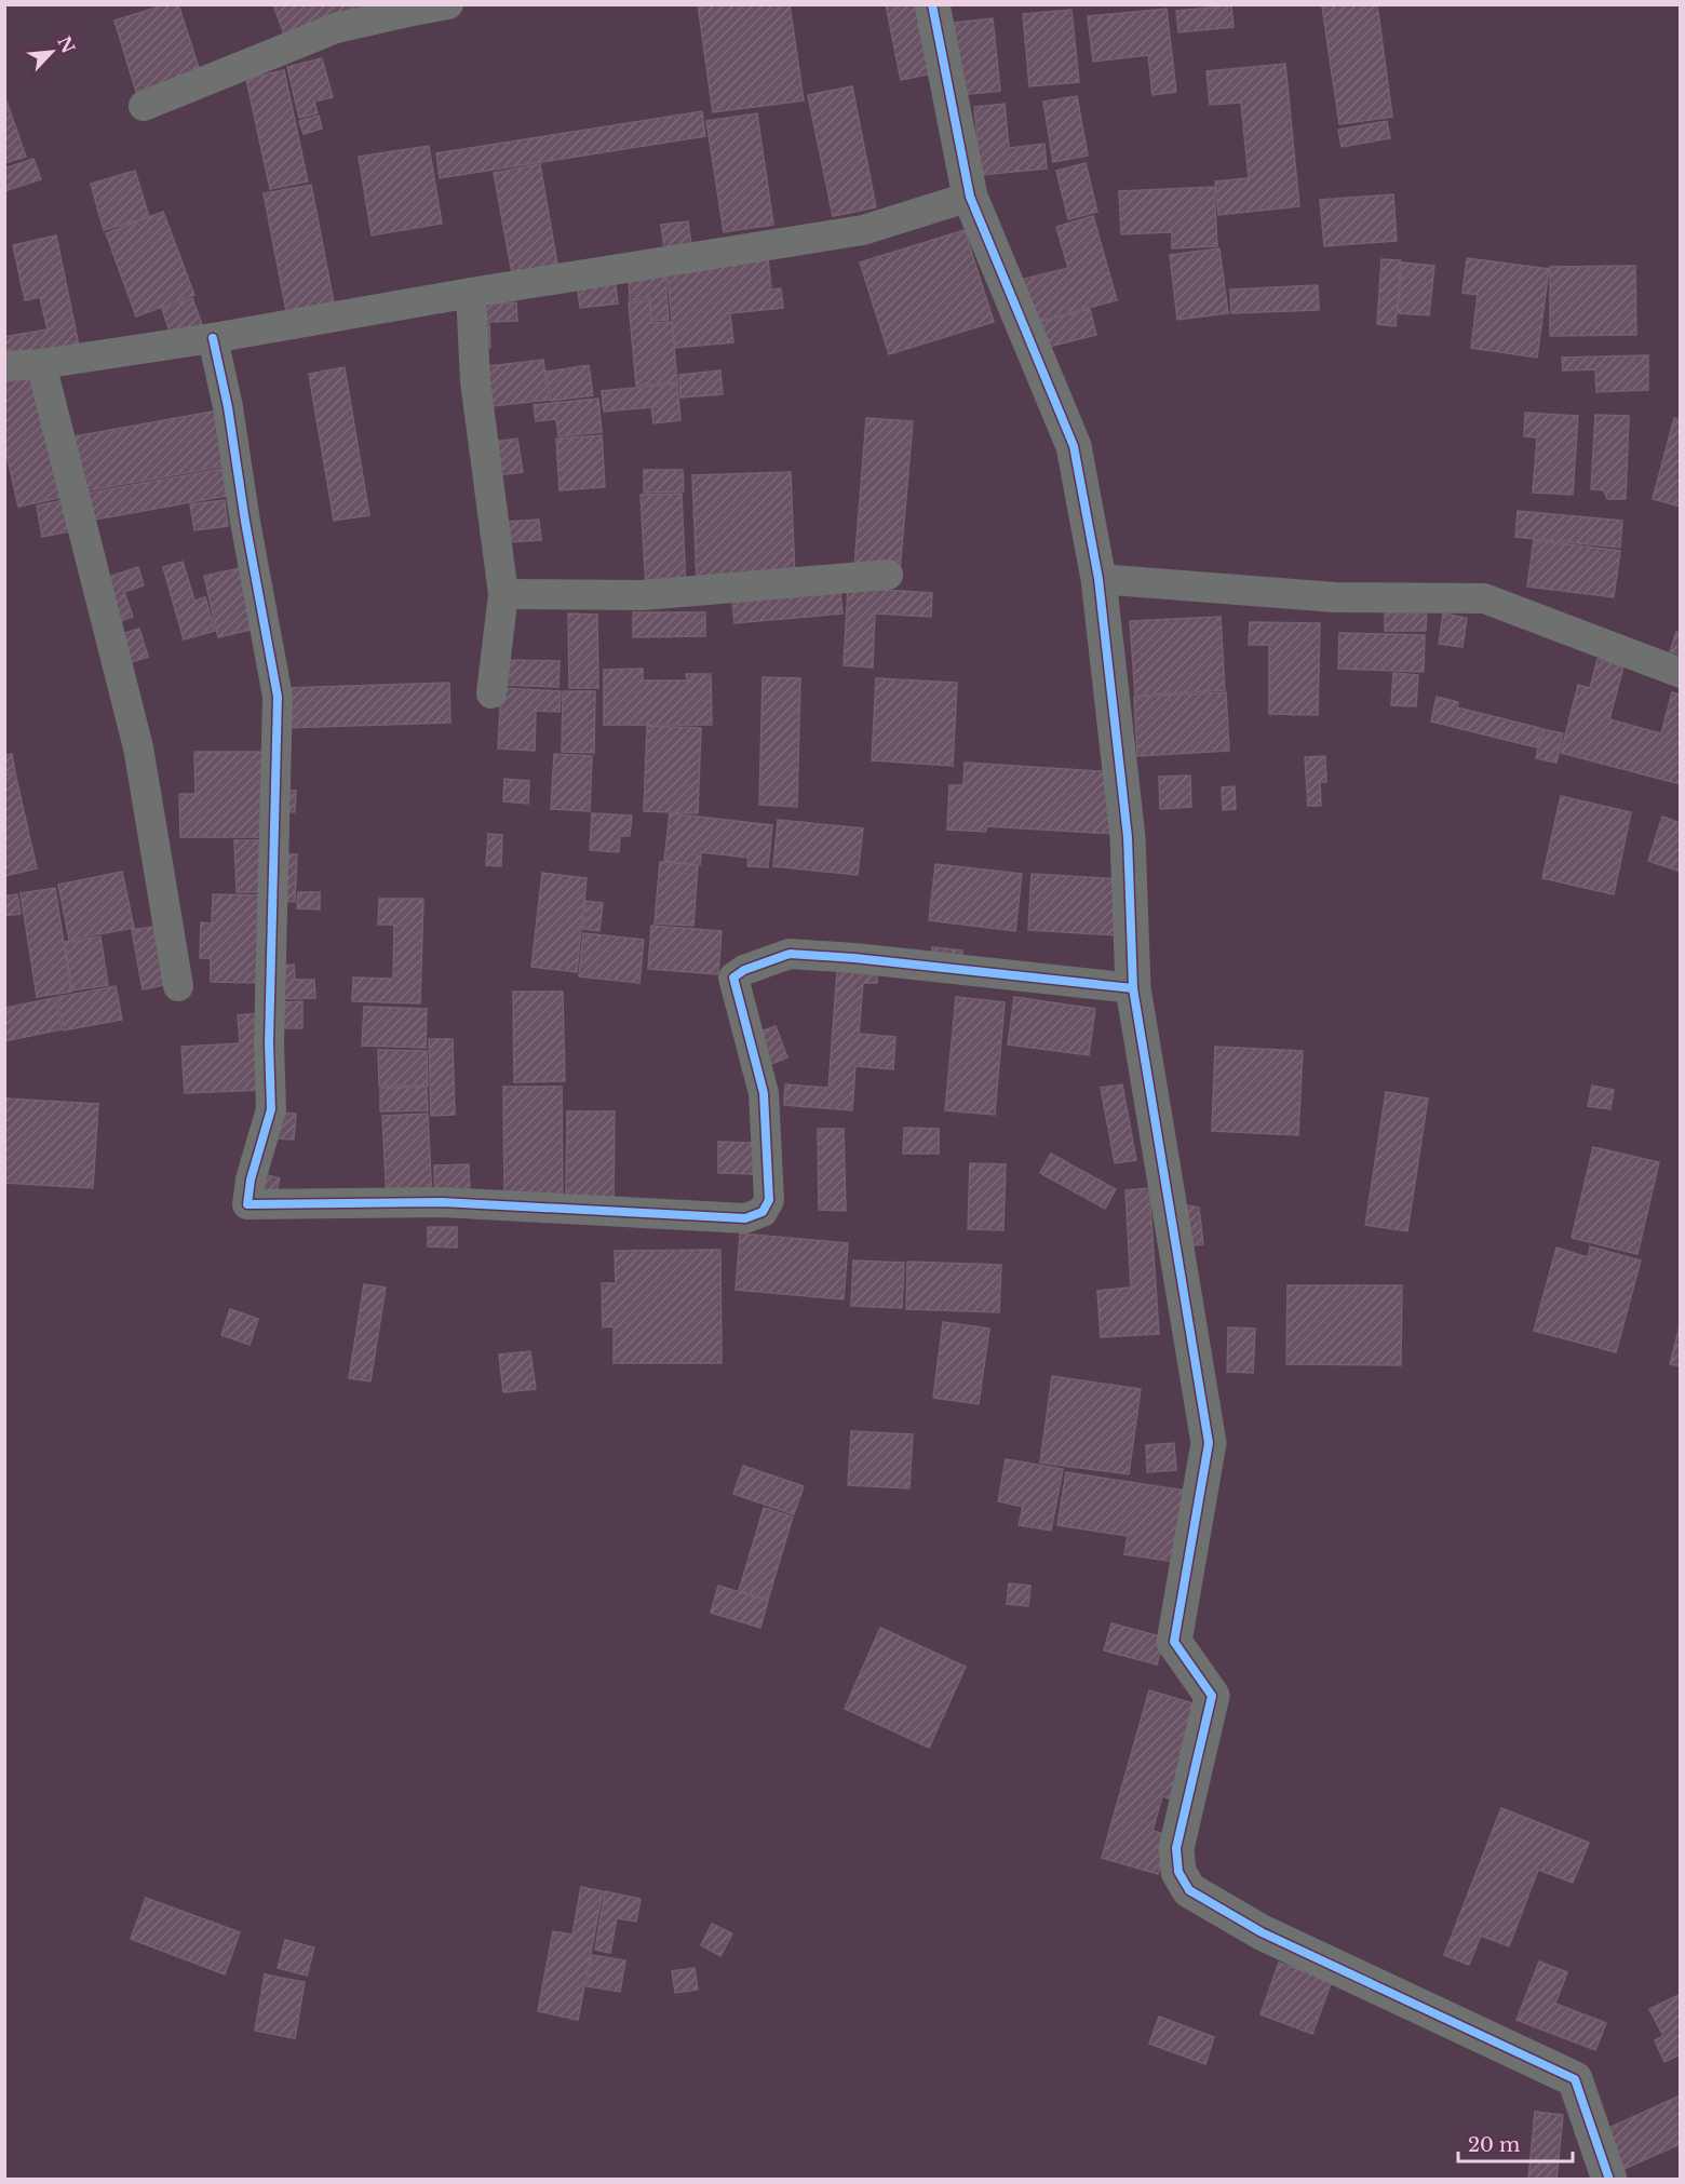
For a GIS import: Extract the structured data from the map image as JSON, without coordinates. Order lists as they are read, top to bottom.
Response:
{
  "scale_bar": "20 m",
  "north": "top right"
}
